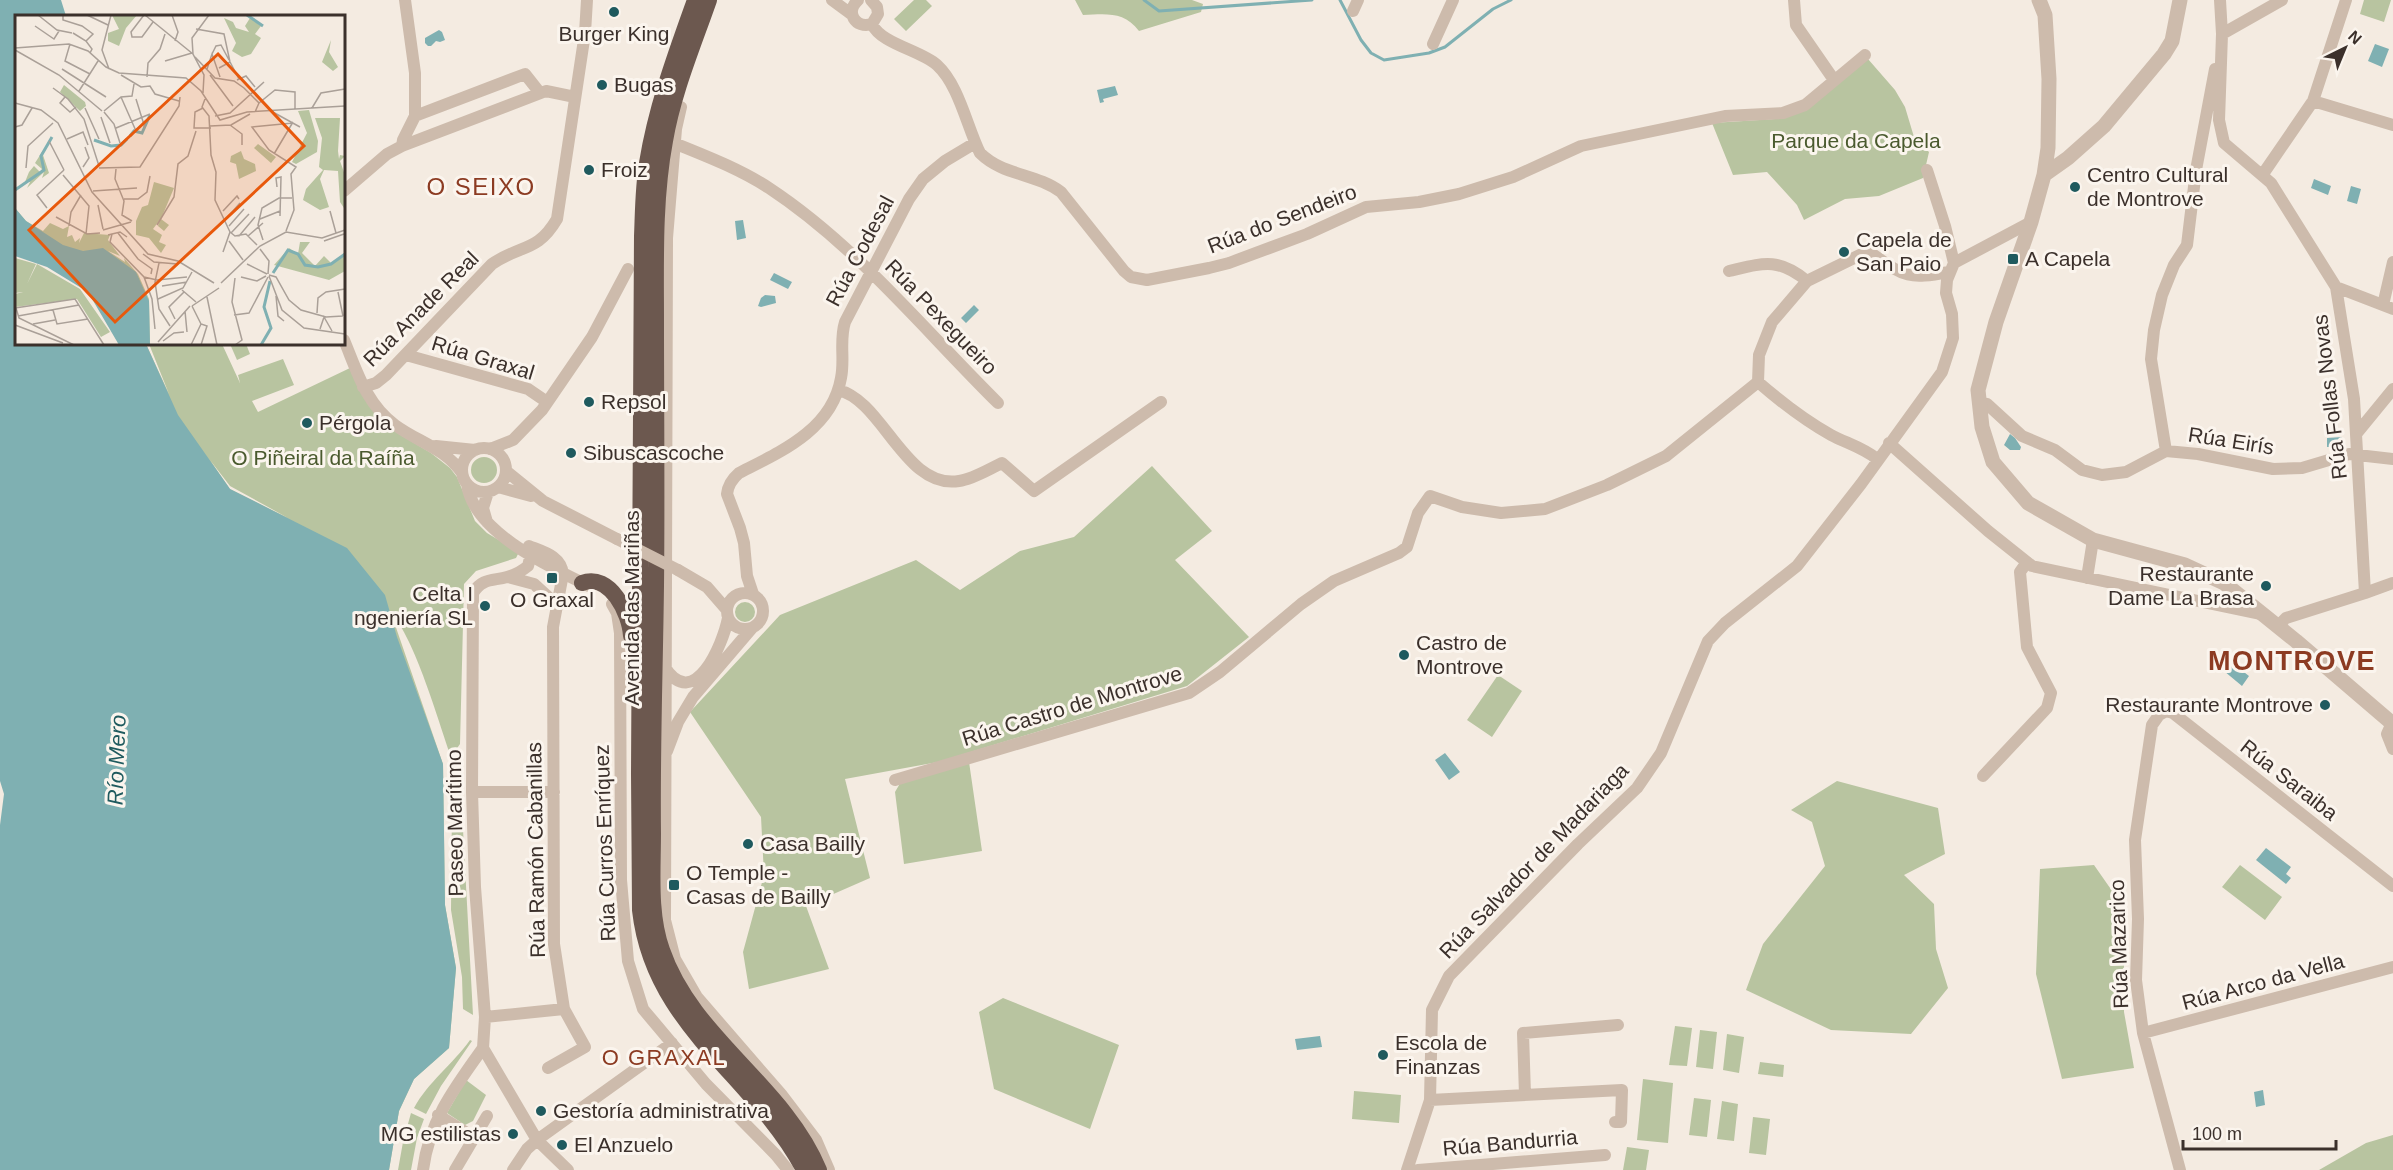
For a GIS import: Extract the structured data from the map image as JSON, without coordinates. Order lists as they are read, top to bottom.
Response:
{
  "streets": {
    "highway": ["Avenida das Mariñas"],
    "street": [
      "Rúa do Sendeiro",
      "Rúa Codesal",
      "Rúa Anade Real",
      "Rúa Pexegueiro",
      "Rúa Graxal",
      "Rúa Follas Novas",
      "Rúa Eirís",
      "Rúa Castro de Montrove",
      "Rúa Saraiba",
      "Paseo Marítimo",
      "Rúa Curros Enríquez",
      "Rúa Ramón Cabanillas",
      "Rúa Salvador de Madariaga",
      "Rúa Mazarico",
      "Rúa Arco da Vella",
      "Rúa Bandurria"
    ]
  },
  "crossings": [
    ["Rúa do Sendeiro", "Rúa Codesal"],
    ["Rúa Codesal", "Rúa Pexegueiro"],
    ["Rúa Anade Real", "Rúa Graxal"],
    ["Rúa Follas Novas", "Rúa Eirís"],
    ["Rúa Saraiba", "Rúa Mazarico"],
    ["Rúa Curros Enríquez", "Rúa Ramón Cabanillas"],
    ["Rúa Mazarico", "Rúa Arco da Vella"]
  ],
  "districts": ["O SEIXO", "MONTROVE", "O GRAXAL"],
  "water": ["Río Mero"],
  "parks": ["Parque da Capela", "O Piñeiral da Raíña"],
  "places": {
    "other": [
      "Burger King",
      "Bugas",
      "Froiz",
      "Centro Cultural de Montrove",
      "Capela de San Paio",
      "Repsol",
      "Pérgola",
      "Sibuscascoche",
      "Restaurante Dame La Brasa",
      "Celta I ngeniería SL",
      "Castro de Montrove",
      "Restaurante Montrove",
      "Casa Bailly",
      "Escola de Finanzas",
      "Gestoría administrativa",
      "MG estilistas",
      "El Anzuelo"
    ],
    "transit": ["A Capela", "O Graxal", "O Temple - Casas de Bailly"]
  },
  "scale_bar": "100 m",
  "north": "top right"
}
